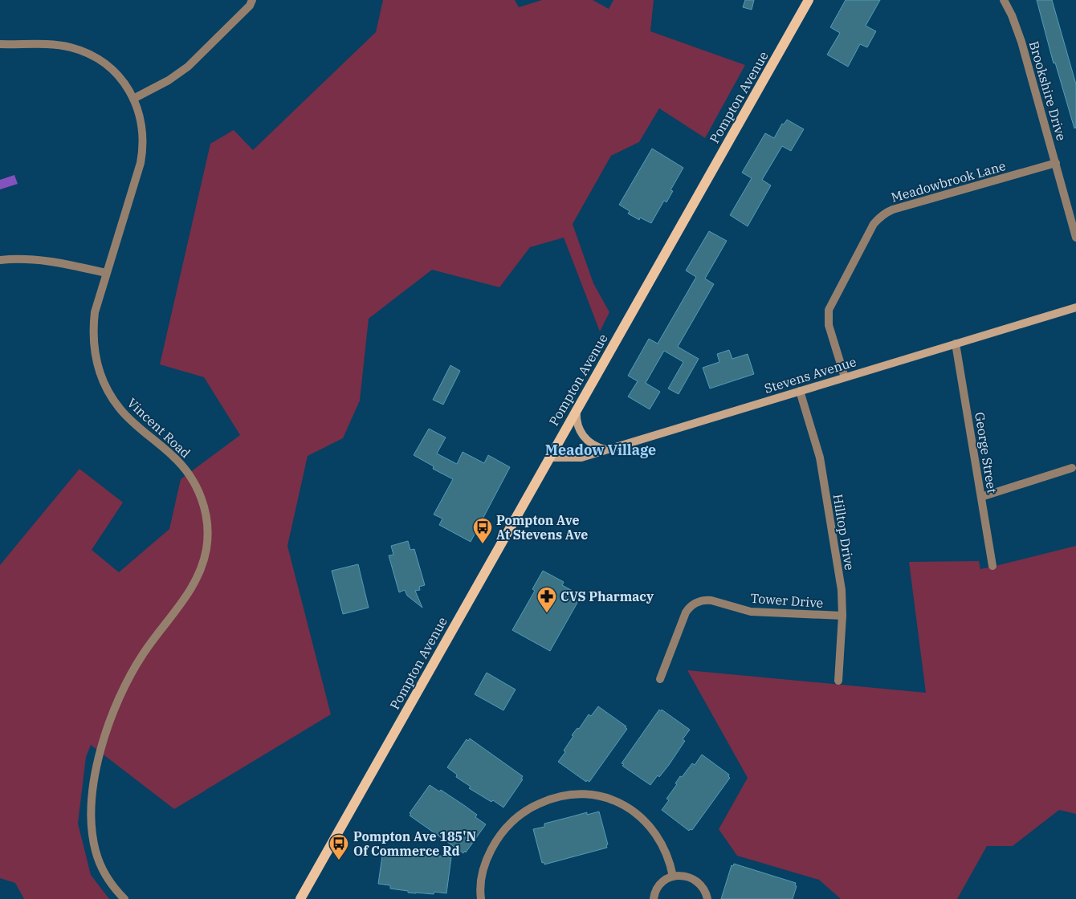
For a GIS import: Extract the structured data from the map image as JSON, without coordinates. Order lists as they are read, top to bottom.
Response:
{
  "streets": {
    "main road": ["Pompton Avenue", "Stevens Avenue"],
    "street": [
      "Brookshire Drive",
      "Meadowbrook Lane",
      "Vincent Road",
      "George Street",
      "Hilltop Drive",
      "Tower Drive"
    ]
  },
  "crossings": [
    ["Brookshire Drive", "Meadowbrook Lane"],
    ["Pompton Avenue", "Stevens Avenue"],
    ["Meadowbrook Lane", "Stevens Avenue"],
    ["Stevens Avenue", "George Street"],
    ["Stevens Avenue", "Hilltop Drive"],
    ["Hilltop Drive", "Tower Drive"]
  ],
  "districts": ["Meadow Village"],
  "places": {
    "bus stop": ["Pompton Ave At Stevens Ave", "Pompton Ave 185'N Of Commerce Rd"],
    "pharmacy": ["CVS Pharmacy"]
  }
}
